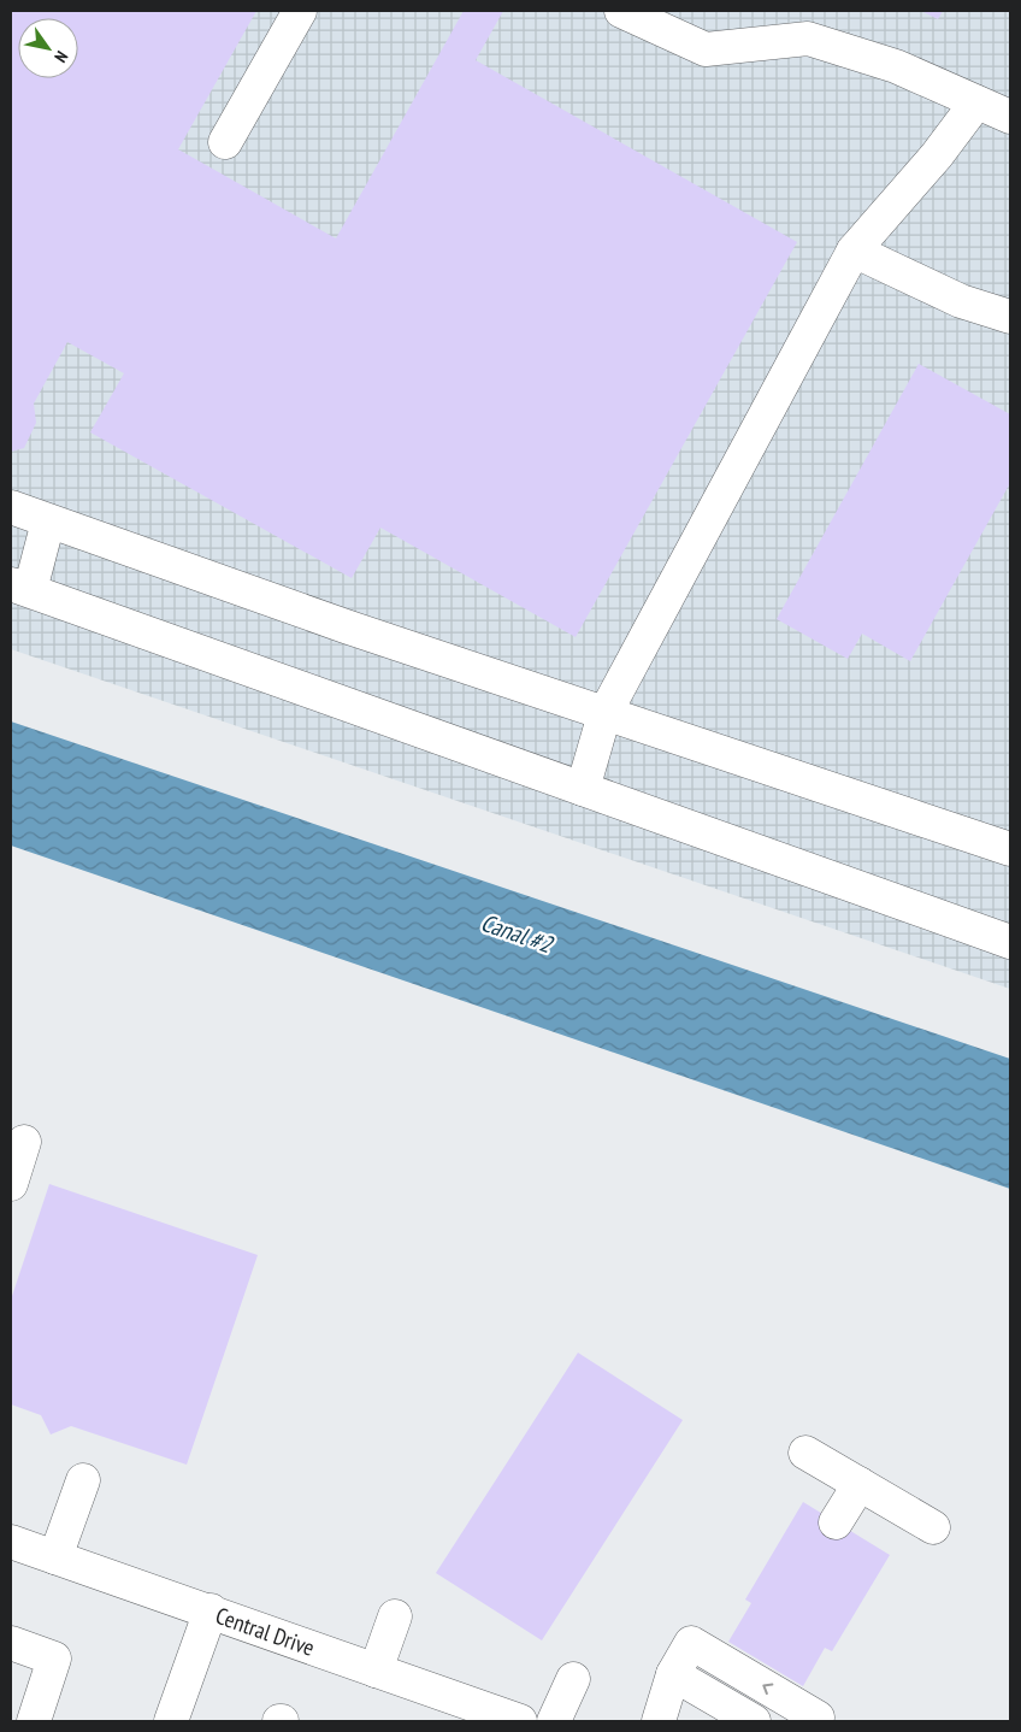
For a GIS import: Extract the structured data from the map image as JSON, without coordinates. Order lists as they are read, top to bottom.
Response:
{
  "streets": {
    "street": ["Central Drive"]
  },
  "water": ["Canal #2"],
  "north": "bottom right"
}
